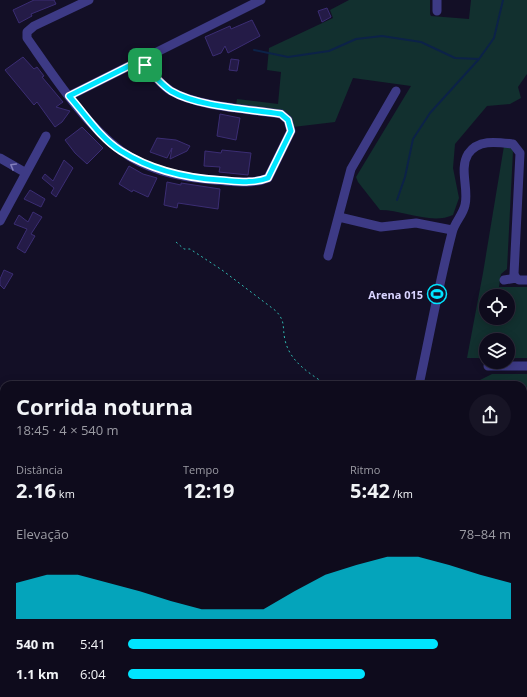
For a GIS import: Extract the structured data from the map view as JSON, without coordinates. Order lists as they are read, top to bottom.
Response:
{
  "places": {
    "sports": ["Arena 015"]
  },
  "page": {
    "heading": ["Corrida noturna", "18:45 · 4 × 540 m"],
    "stats": [
      ["Distância", "2.16 km"],
      ["Tempo", "12:19"],
      ["Ritmo", "5:42 /km"]
    ],
    "chart": ["Elevação", "78–84 m"],
    "list": [
      {
        "name": "540 m",
        "note": "5:41"
      },
      {
        "name": "1.1 km",
        "note": "6:04"
      }
    ]
  }
}
